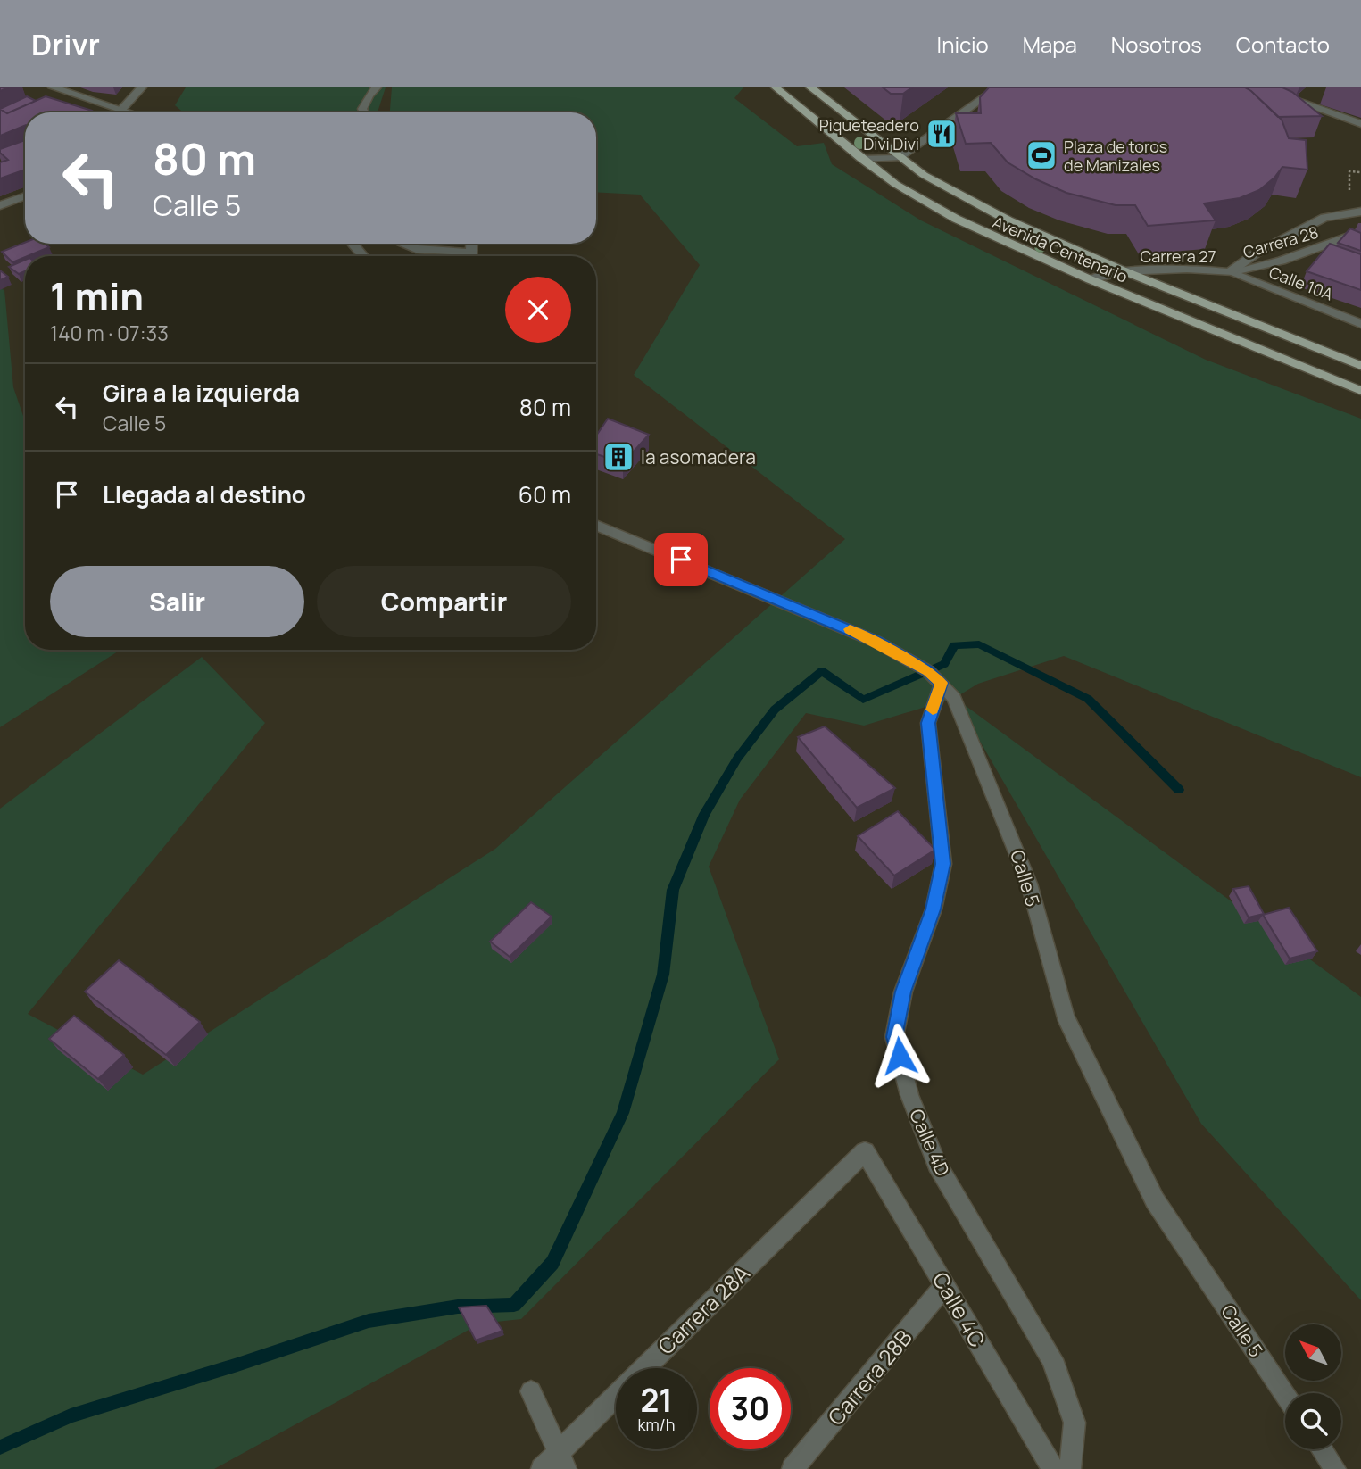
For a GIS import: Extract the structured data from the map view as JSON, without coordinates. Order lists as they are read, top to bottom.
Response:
{
  "streets": {
    "main road": ["Avenida Centenario"],
    "street": [
      "Carrera 28",
      "Carrera 27",
      "Calle 10A",
      "Calle 5",
      "Calle 4D",
      "Carrera 28A",
      "Calle 4C",
      "Carrera 28B"
    ]
  },
  "crossings": [
    ["Carrera 28", "Carrera 27"],
    ["Carrera 28", "Calle 10A"],
    ["Avenida Centenario", "Carrera 27"],
    ["Carrera 27", "Calle 10A"],
    ["Calle 5", "Calle 4D"],
    ["Carrera 28A", "Calle 4C"],
    ["Calle 4C", "Carrera 28B"]
  ],
  "places": {
    "restaurant": ["Piqueteadero Divi Divi"],
    "sports": ["Plaza de toros de Manizales"],
    "building": ["la asomadera"]
  },
  "north": "top left",
  "page": {
    "header": "Drivr",
    "nav": [
      "Inicio",
      "Mapa",
      "Nosotros",
      "Contacto"
    ],
    "turn": ["80 m", "Calle 5"],
    "heading": ["1 min", "140 m · 07:33"],
    "list": [
      {
        "name": "Gira a la izquierda",
        "note": "Calle 5",
        "value": "80 m"
      },
      {
        "name": "Llegada al destino",
        "value": "60 m"
      }
    ],
    "buttons": ["Salir", "Compartir"],
    "speed": "21 km/h",
    "limit": "30"
  }
}
